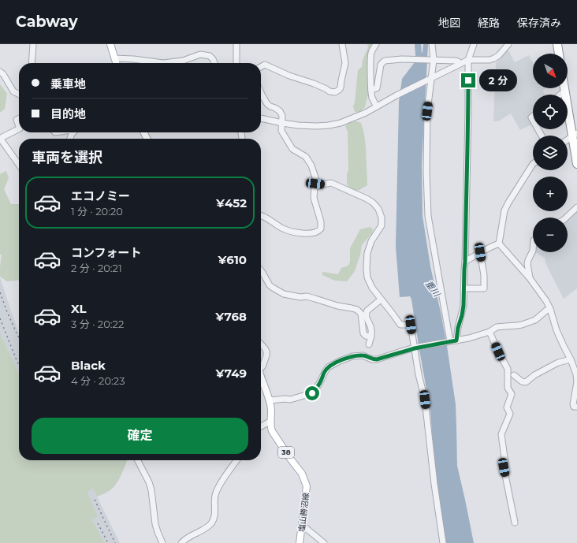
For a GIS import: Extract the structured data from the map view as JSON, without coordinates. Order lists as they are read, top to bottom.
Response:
{
  "streets": {
    "main road": ["38", "塩山勝沼線"]
  },
  "water": ["重川"],
  "north": "bottom right",
  "page": {
    "header": "Cabway",
    "nav": ["地図", "経路", "保存済み"],
    "map_buttons": ["+", "−"],
    "banner": ["乗車地", "目的地"],
    "bubble": "2 分",
    "heading": "車両を選択",
    "list": [
      {
        "name": "エコノミー",
        "note": "1 分 · 20:20",
        "value": "¥452"
      },
      {
        "name": "コンフォート",
        "note": "2 分 · 20:21",
        "value": "¥610"
      },
      {
        "name": "XL",
        "note": "3 分 · 20:22",
        "value": "¥768"
      },
      {
        "name": "Black",
        "note": "4 分 · 20:23",
        "value": "¥749"
      }
    ],
    "buttons": "確定"
  }
}
